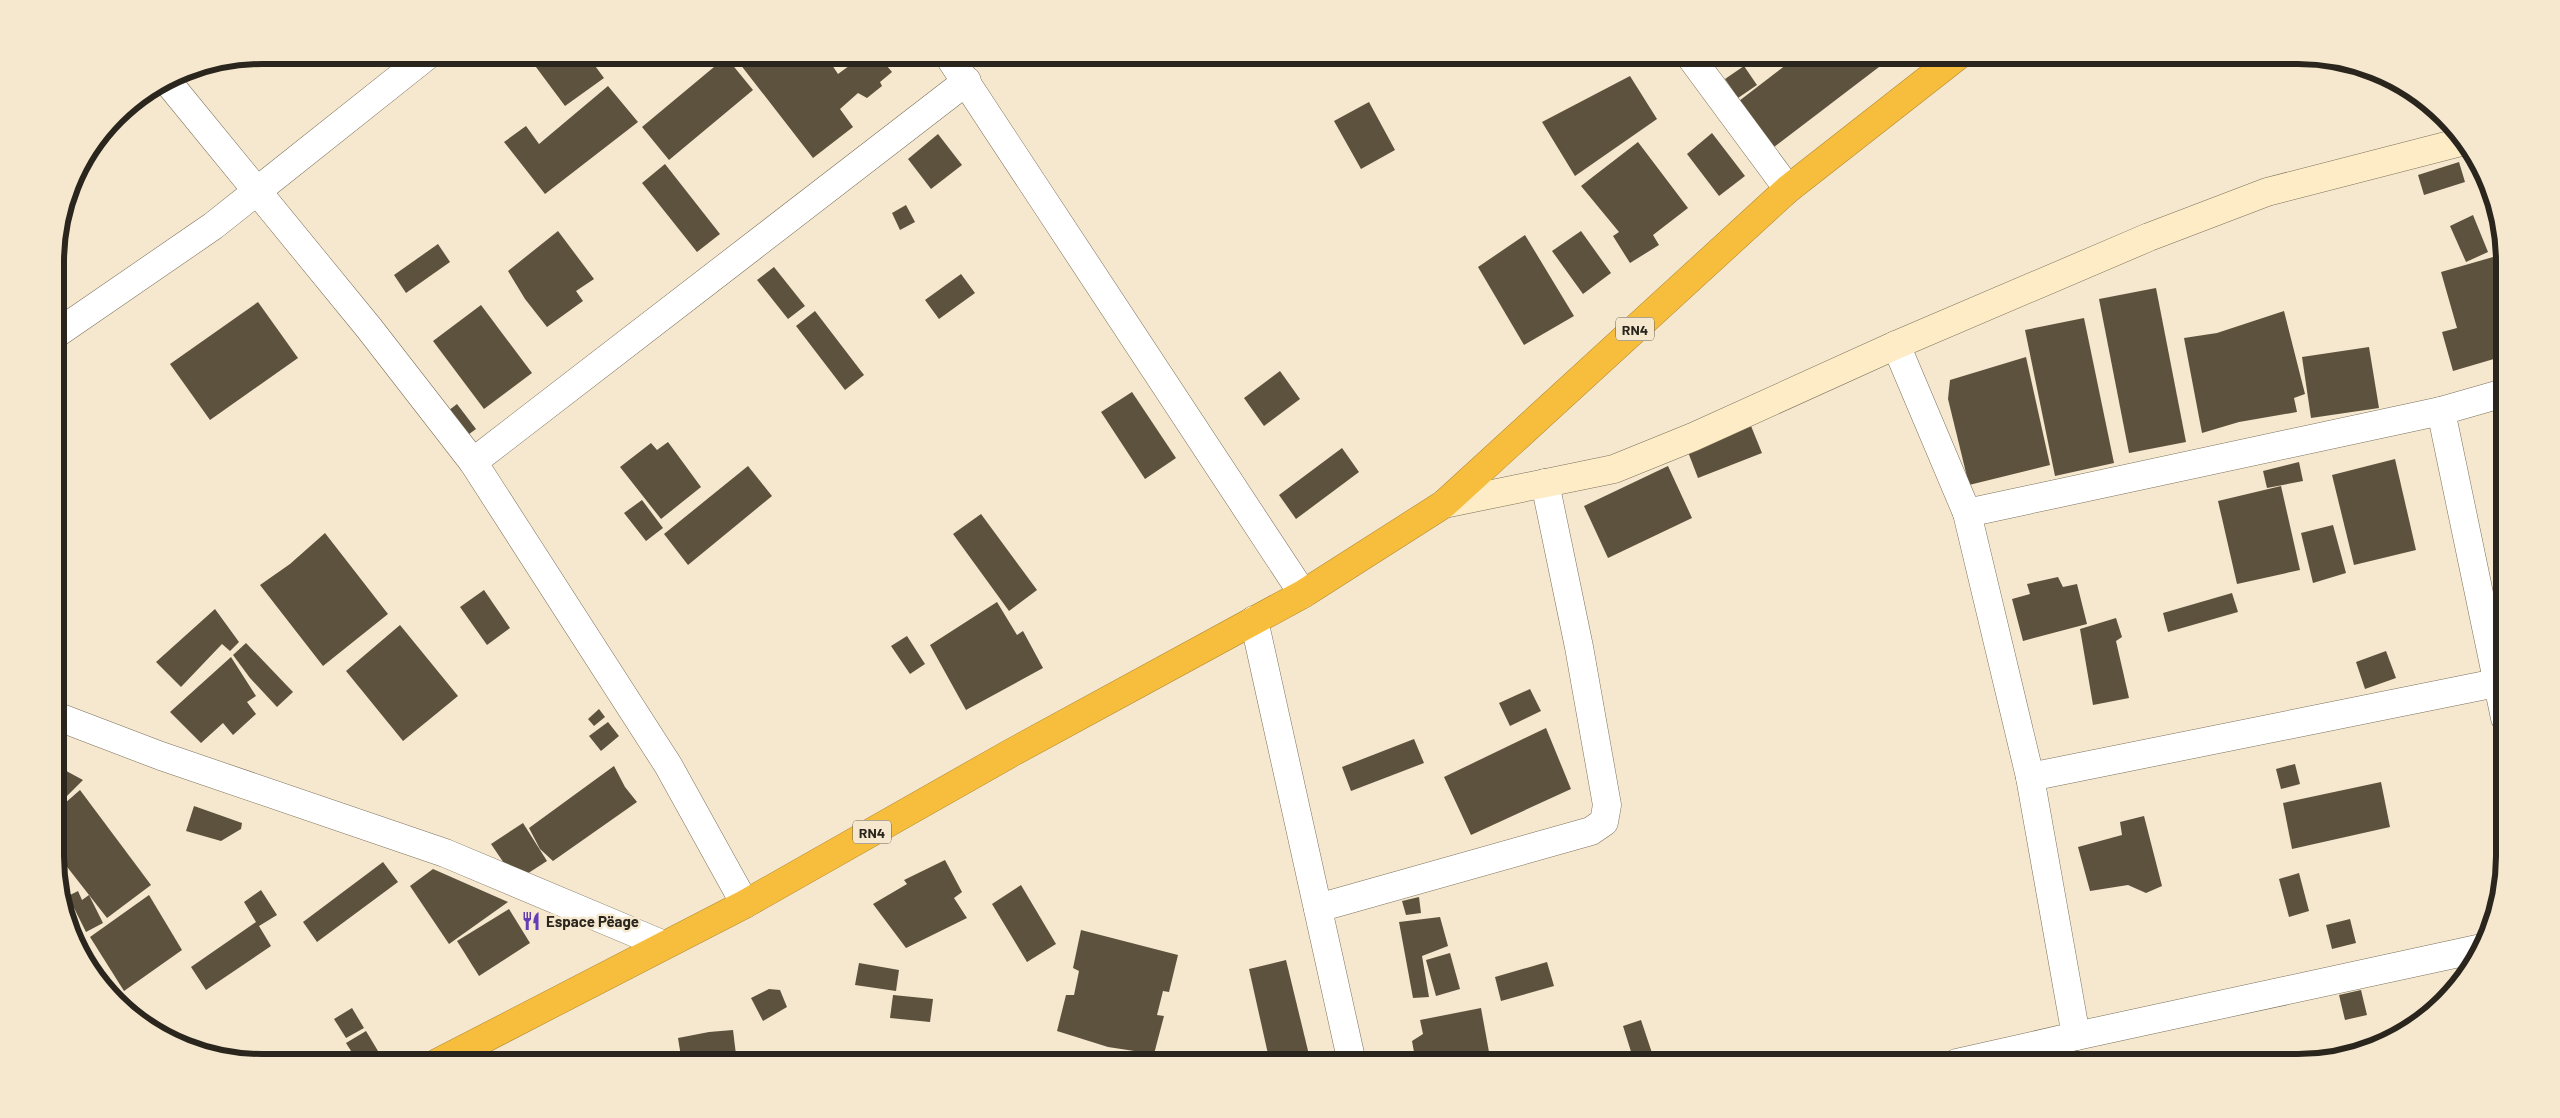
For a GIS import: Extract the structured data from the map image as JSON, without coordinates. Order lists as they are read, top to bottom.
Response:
{
  "streets": {
    "highway": ["RN4"]
  },
  "places": {
    "restaurant": ["Espace Pëage"]
  }
}
